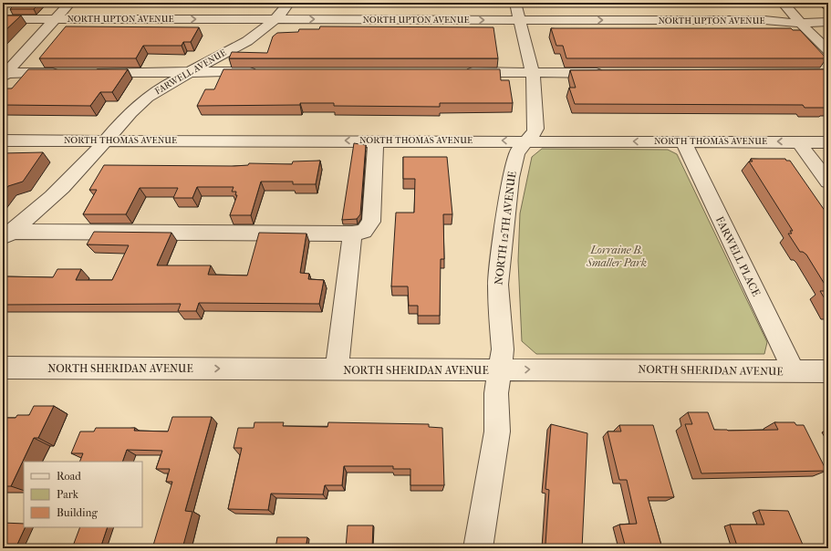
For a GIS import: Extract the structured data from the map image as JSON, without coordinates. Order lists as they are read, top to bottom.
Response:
{
  "streets": {
    "street": [
      "NORTH UPTON AVENUE",
      "FARWELL AVENUE",
      "NORTH THOMAS AVENUE",
      "NORTH 12TH AVENUE",
      "FARWELL PLACE",
      "NORTH SHERIDAN AVENUE"
    ]
  },
  "crossings": [
    ["NORTH UPTON AVENUE", "FARWELL AVENUE"],
    ["NORTH UPTON AVENUE", "NORTH 12TH AVENUE"],
    ["FARWELL AVENUE", "NORTH THOMAS AVENUE"],
    ["NORTH THOMAS AVENUE", "NORTH 12TH AVENUE"],
    ["NORTH THOMAS AVENUE", "FARWELL PLACE"],
    ["NORTH 12TH AVENUE", "NORTH SHERIDAN AVENUE"],
    ["FARWELL PLACE", "NORTH SHERIDAN AVENUE"]
  ],
  "parks": ["Lorraine B. Smaller Park"],
  "legend": ["Road", "Park", "Building"]
}
